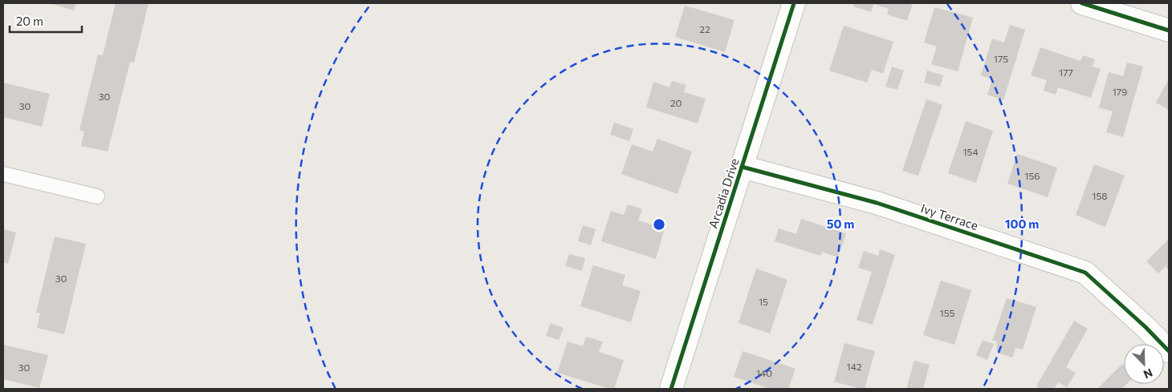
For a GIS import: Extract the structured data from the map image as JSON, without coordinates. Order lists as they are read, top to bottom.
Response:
{
  "streets": {
    "street": ["Arcadia Drive", "Ivy Terrace"]
  },
  "crossings": [
    ["Arcadia Drive", "Ivy Terrace"]
  ],
  "house_numbers": [
    "22",
    "175",
    "177",
    "179",
    "30",
    "20",
    "30",
    "154",
    "156",
    "158",
    "30",
    "15",
    "155",
    "142",
    "30",
    "140"
  ],
  "scale_bar": "20 m",
  "north": "bottom right",
  "rings": ["50 m", "100 m"]
}
